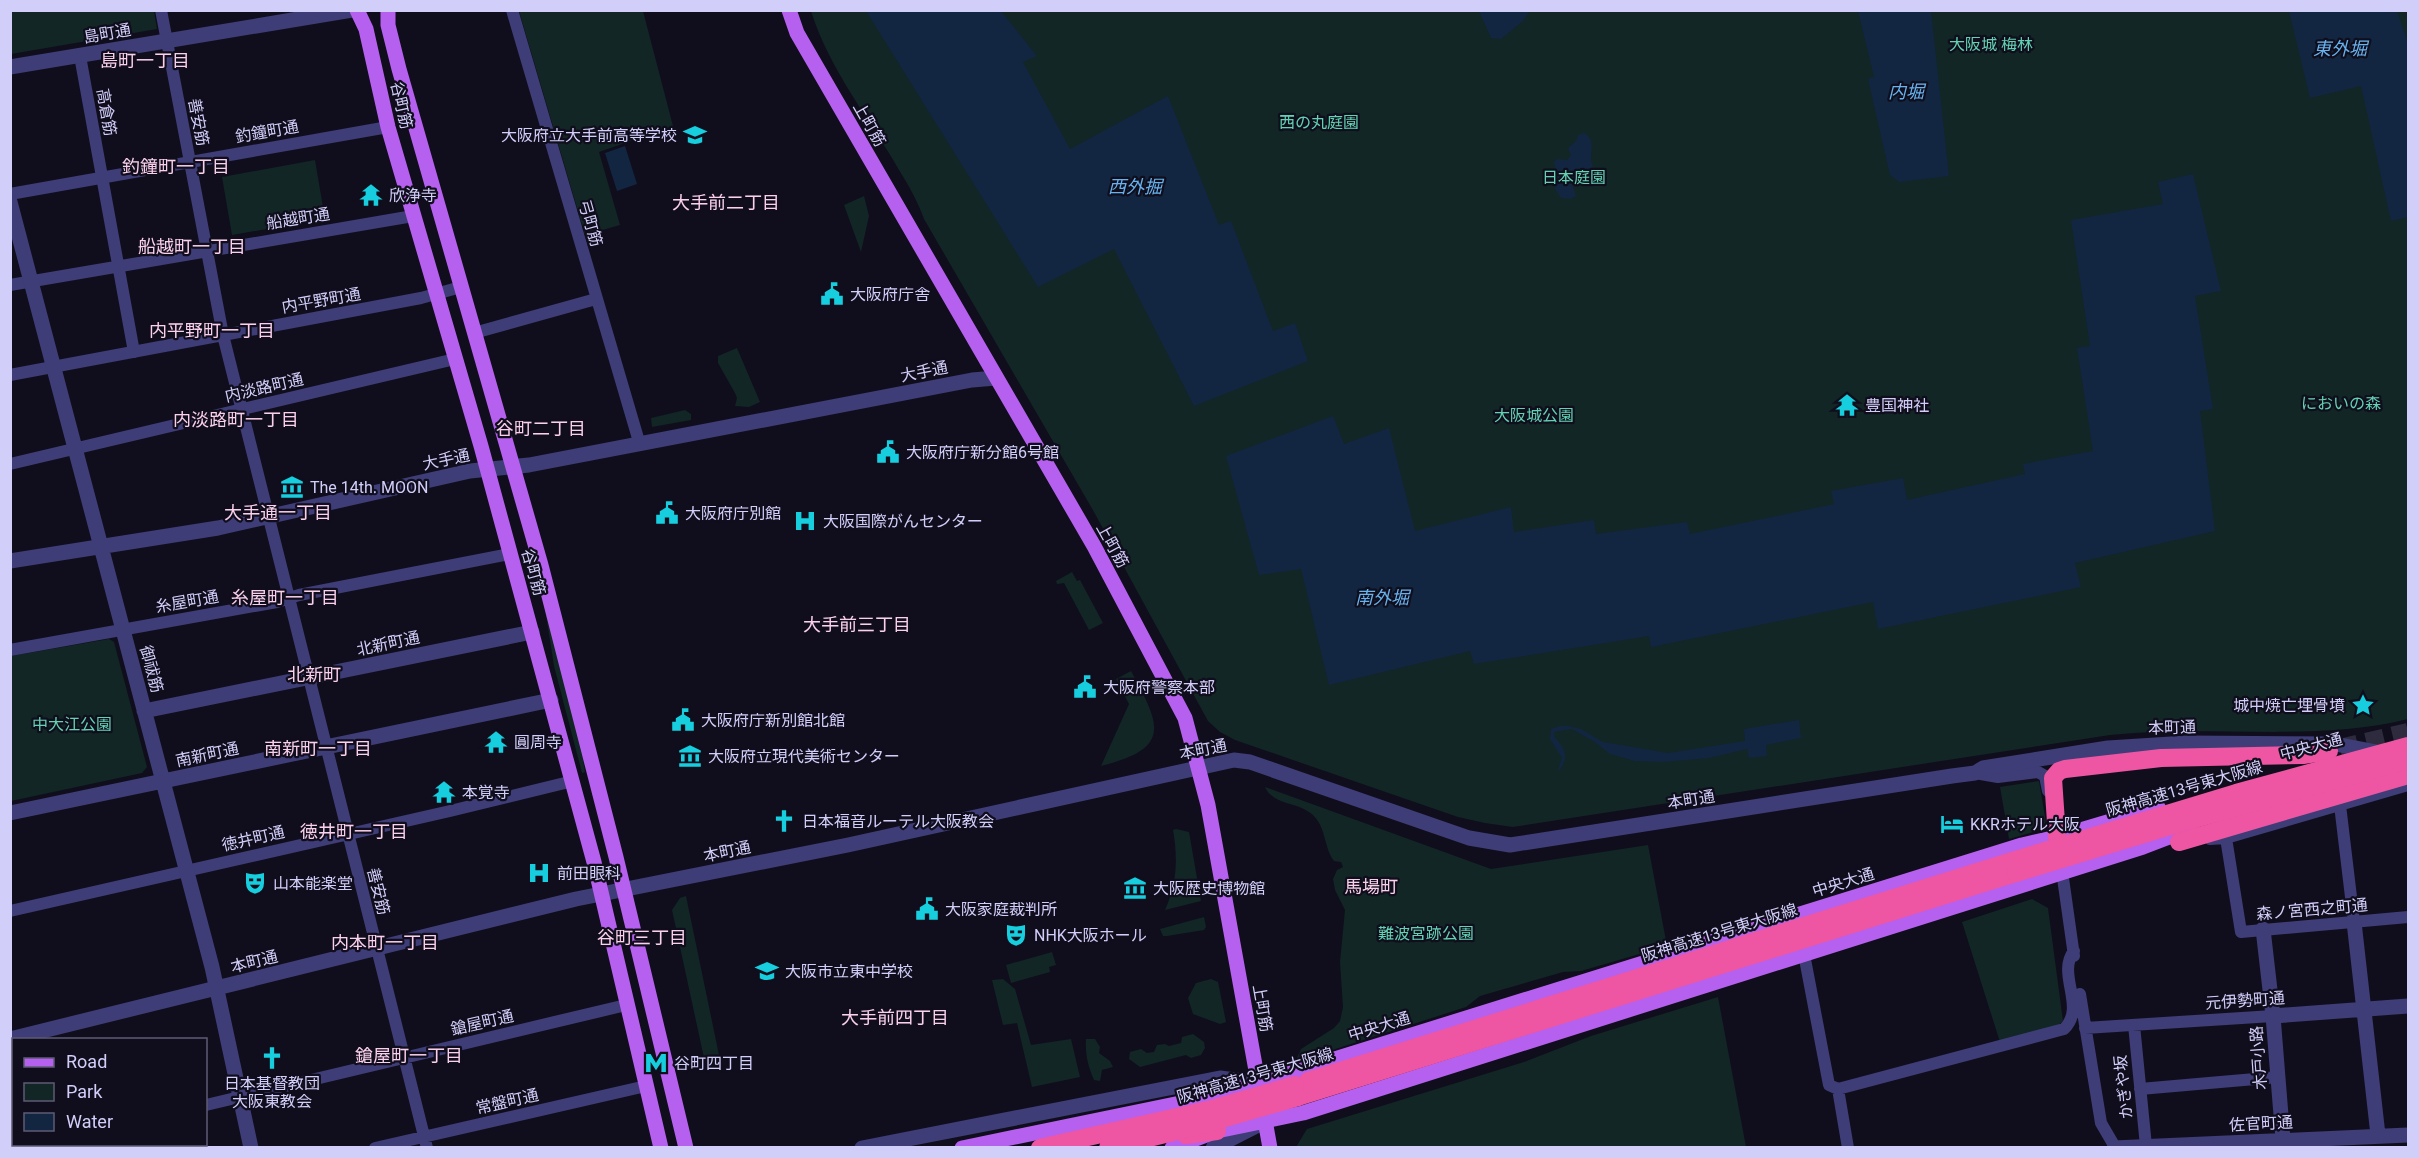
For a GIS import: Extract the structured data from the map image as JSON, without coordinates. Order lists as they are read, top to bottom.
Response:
{
  "streets": {
    "highway": ["阪神高速13号東大阪線"],
    "main road": ["谷町筋", "上町筋", "中央大通"],
    "street": [
      "島町通",
      "高倉筋",
      "善安筋",
      "釣鐘町通",
      "船越町通",
      "弓町筋",
      "内平野町通",
      "大手通",
      "内淡路町通",
      "糸屋町通",
      "北新町通",
      "御祓筋",
      "本町通",
      "南新町通",
      "徳井町通",
      "森ノ宮西之町通",
      "元伊勢町通",
      "鎗屋町通",
      "木戸小路",
      "かぎや坂",
      "常盤町通",
      "佐官町通"
    ]
  },
  "crossings": [
    ["島町通", "高倉筋"],
    ["島町通", "善安筋"],
    ["谷町筋", "釣鐘町通"],
    ["谷町筋", "船越町通"],
    ["谷町筋", "内平野町通"],
    ["谷町筋", "大手通"],
    ["谷町筋", "内淡路町通"],
    ["谷町筋", "糸屋町通"],
    ["谷町筋", "北新町通"],
    ["谷町筋", "本町通"],
    ["谷町筋", "南新町通"],
    ["谷町筋", "徳井町通"],
    ["谷町筋", "鎗屋町通"],
    ["谷町筋", "常盤町通"],
    ["高倉筋", "釣鐘町通"],
    ["高倉筋", "船越町通"],
    ["高倉筋", "内平野町通"],
    ["善安筋", "釣鐘町通"],
    ["善安筋", "船越町通"],
    ["善安筋", "内平野町通"],
    ["善安筋", "大手通"],
    ["善安筋", "内淡路町通"],
    ["善安筋", "糸屋町通"],
    ["善安筋", "北新町通"],
    ["善安筋", "本町通"],
    ["善安筋", "南新町通"],
    ["善安筋", "徳井町通"],
    ["善安筋", "鎗屋町通"],
    ["善安筋", "常盤町通"],
    ["上町筋", "大手通"],
    ["上町筋", "本町通"],
    ["上町筋", "中央大通"],
    ["船越町通", "御祓筋"],
    ["弓町筋", "大手通"],
    ["内平野町通", "御祓筋"],
    ["大手通", "御祓筋"],
    ["内淡路町通", "御祓筋"],
    ["糸屋町通", "御祓筋"],
    ["北新町通", "御祓筋"],
    ["御祓筋", "本町通"],
    ["御祓筋", "南新町通"],
    ["御祓筋", "徳井町通"],
    ["御祓筋", "鎗屋町通"],
    ["本町通", "中央大通"],
    ["本町通", "阪神高速13号東大阪線"],
    ["森ノ宮西之町通", "木戸小路"],
    ["元伊勢町通", "木戸小路"],
    ["元伊勢町通", "かぎや坂"],
    ["木戸小路", "佐官町通"],
    ["かぎや坂", "佐官町通"]
  ],
  "districts": [
    "島町一丁目",
    "釣鐘町一丁目",
    "大手前二丁目",
    "船越町一丁目",
    "内平野町一丁目",
    "内淡路町一丁目",
    "谷町二丁目",
    "大手通一丁目",
    "糸屋町一丁目",
    "大手前三丁目",
    "北新町",
    "南新町一丁目",
    "徳井町一丁目",
    "馬場町",
    "谷町三丁目",
    "内本町一丁目",
    "大手前四丁目",
    "鎗屋町一丁目"
  ],
  "water": [
    "東外堀",
    "内堀",
    "西外掘",
    "南外堀"
  ],
  "parks": [
    "大阪城 梅林",
    "西の丸庭園",
    "日本庭園",
    "においの森",
    "大阪城公園",
    "中大江公園",
    "難波宮跡公園"
  ],
  "places": {
    "school or university": ["大阪府立大手前高等学校", "大阪市立東中学校"],
    "temple": [
      "欣浄寺",
      "豊国神社",
      "圓周寺",
      "本覚寺"
    ],
    "public building": [
      "大阪府庁舎",
      "大阪府庁新分館6号館",
      "大阪府庁別館",
      "大阪府警察本部",
      "大阪府庁新別館北館",
      "大阪家庭裁判所"
    ],
    "museum": ["The 14th. MOON", "大阪府立現代美術センター", "大阪歴史博物館"],
    "hospital": ["大阪国際がんセンター", "前田眼科"],
    "place": ["城中焼亡埋骨墳"],
    "church": ["日本福音ルーテル大阪教会", "日本基督教団 大阪東教会"],
    "hotel": ["KKRホテル大阪"],
    "theatre": ["山本能楽堂", "NHK大阪ホール"],
    "metro station": ["谷町四丁目"]
  },
  "legend": ["Road", "Park", "Water"]
}
